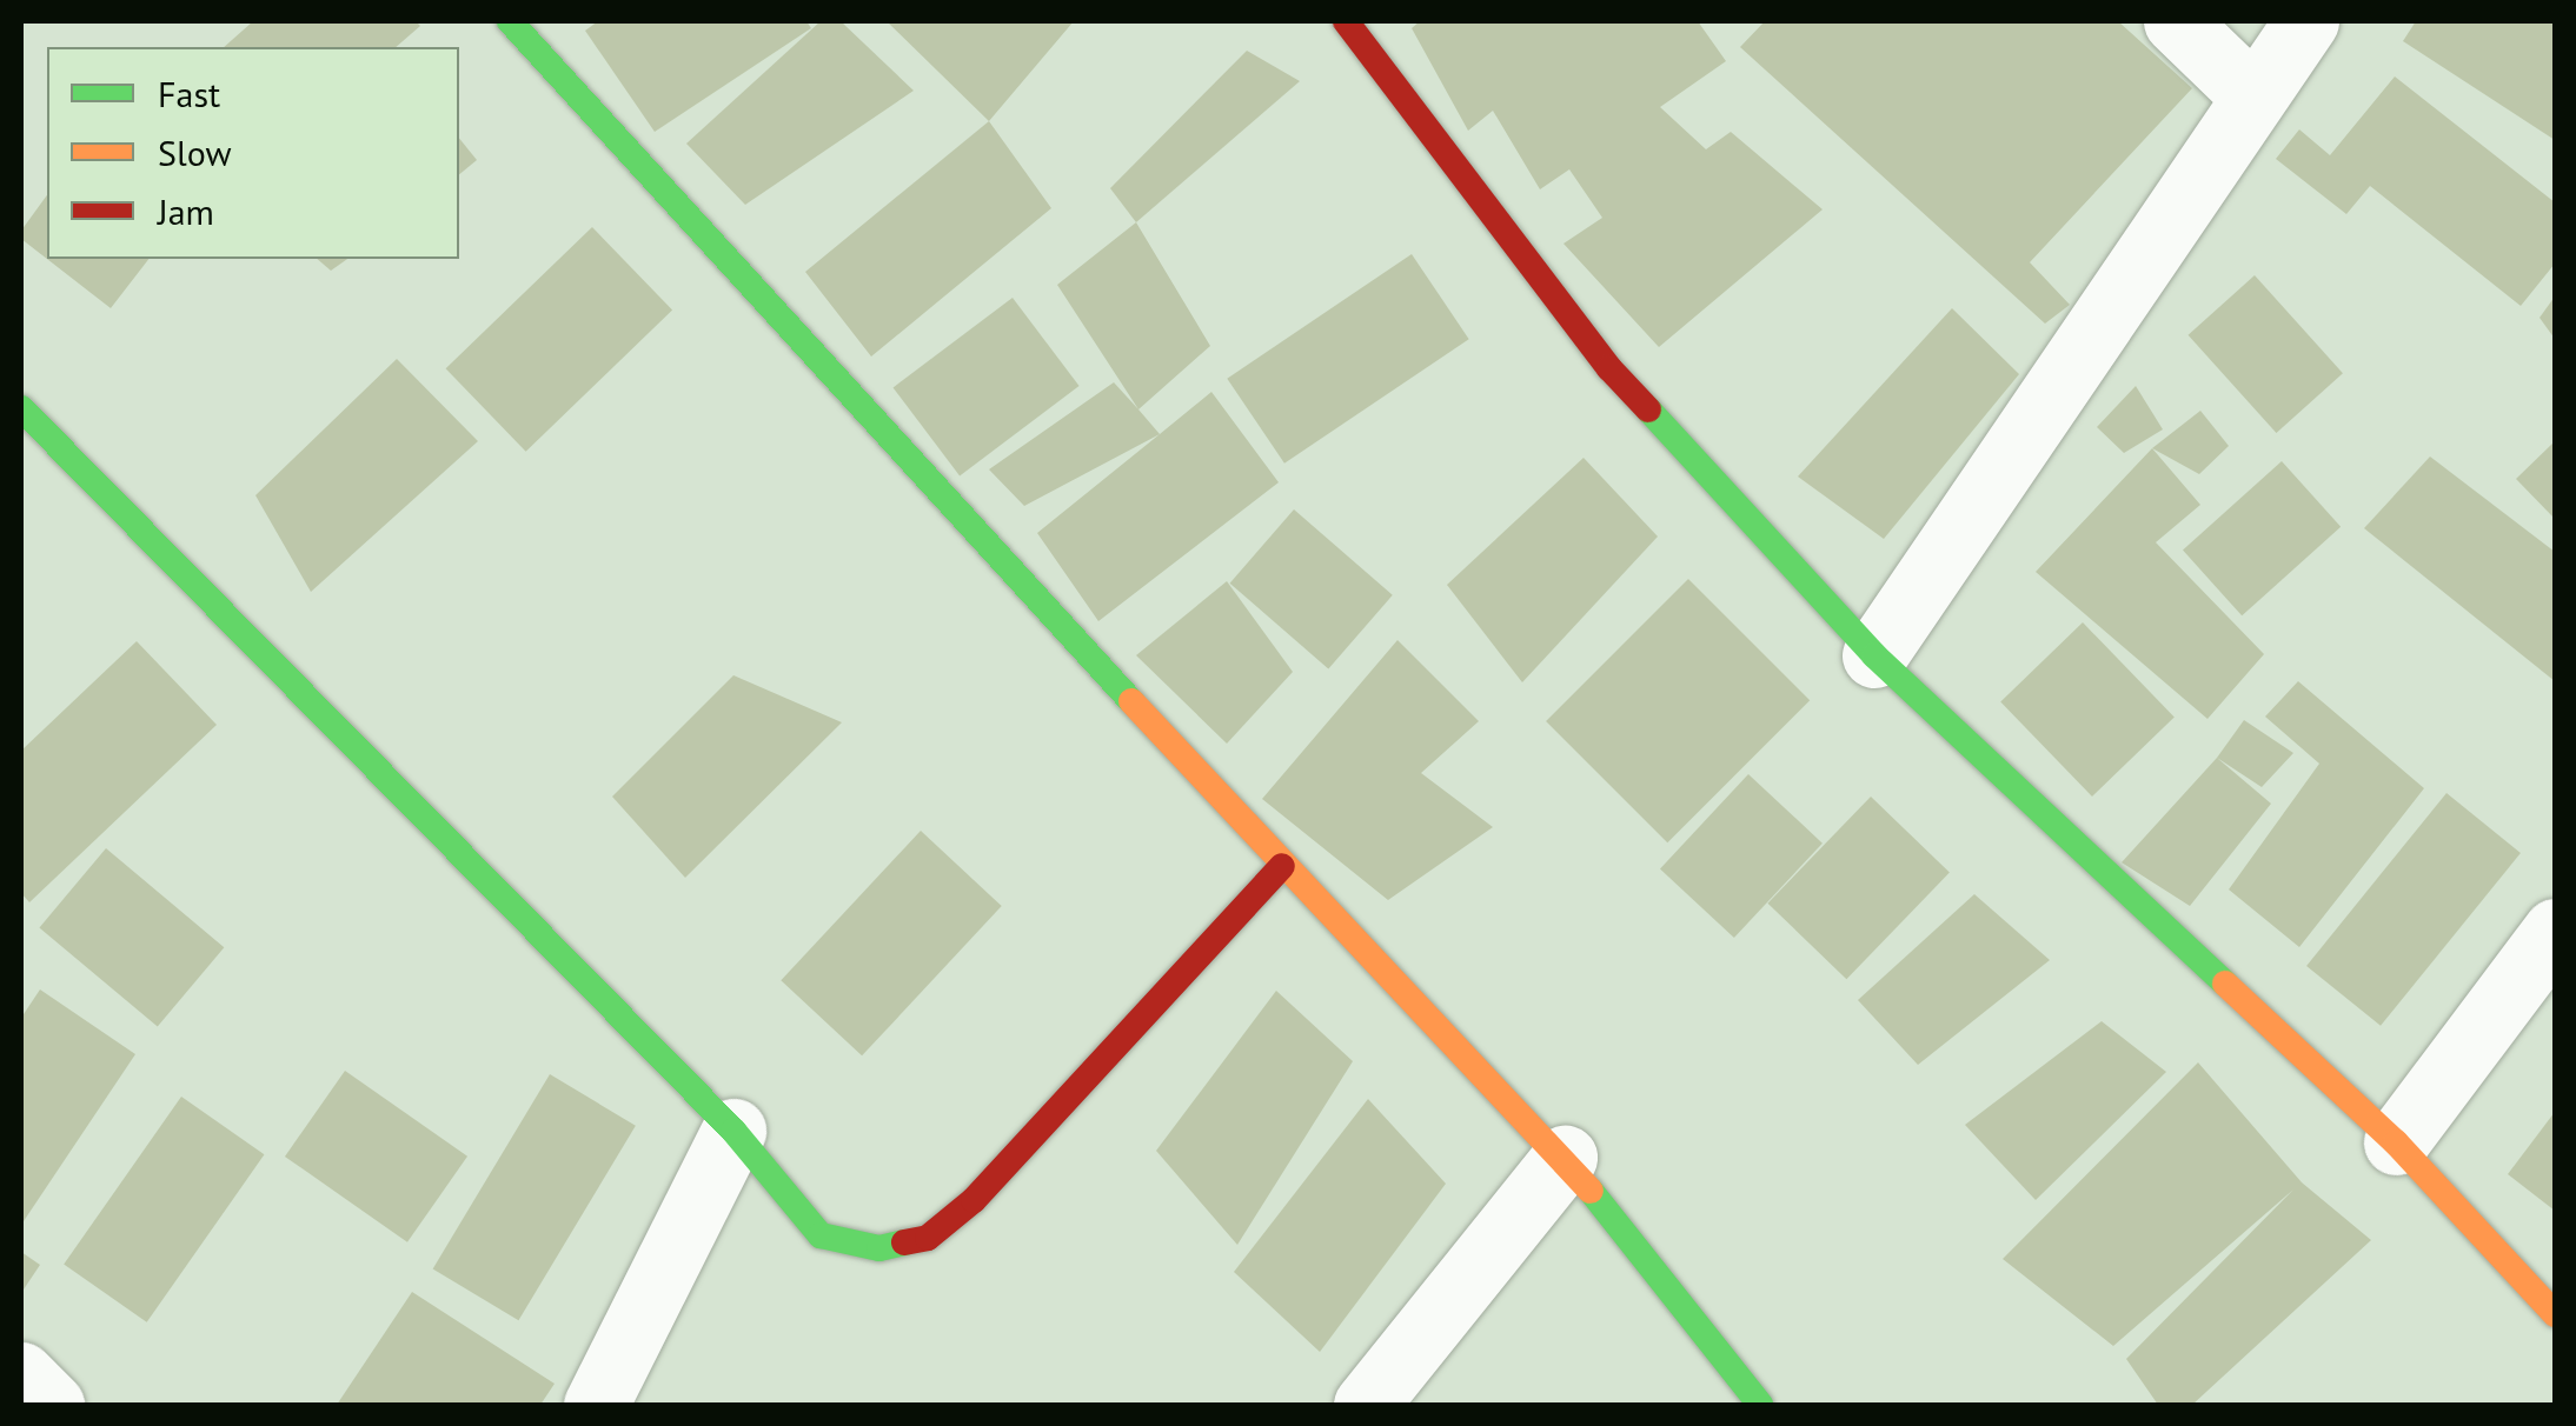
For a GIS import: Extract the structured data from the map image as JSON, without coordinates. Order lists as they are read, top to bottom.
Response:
{
  "legend": ["Fast", "Slow", "Jam"]
}
